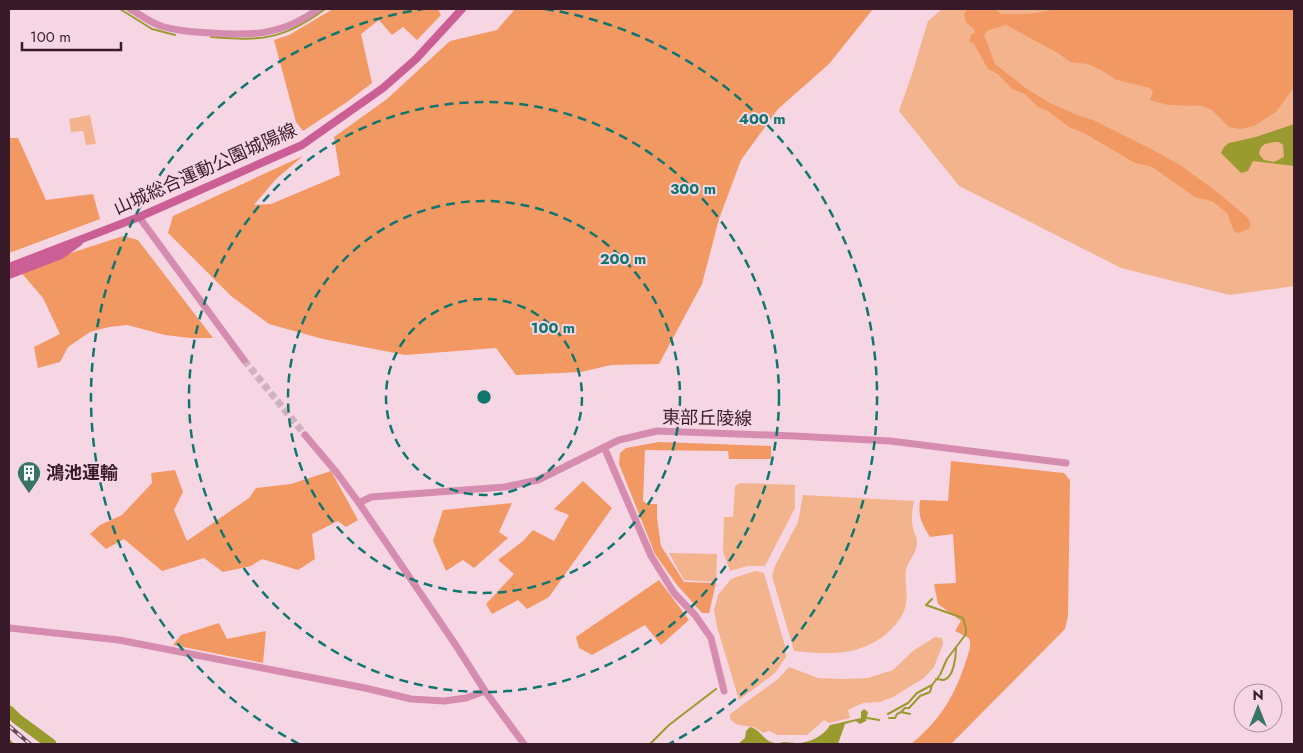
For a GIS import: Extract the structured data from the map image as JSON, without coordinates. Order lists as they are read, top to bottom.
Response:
{
  "streets": {
    "main road": ["山城総合運動公園城陽線"],
    "street": ["東部丘陵線"]
  },
  "places": {
    "building": ["鴻池運輸"]
  },
  "scale_bar": "100 m",
  "north": "top",
  "rings": [
    "400 m",
    "300 m",
    "200 m",
    "100 m"
  ]
}
